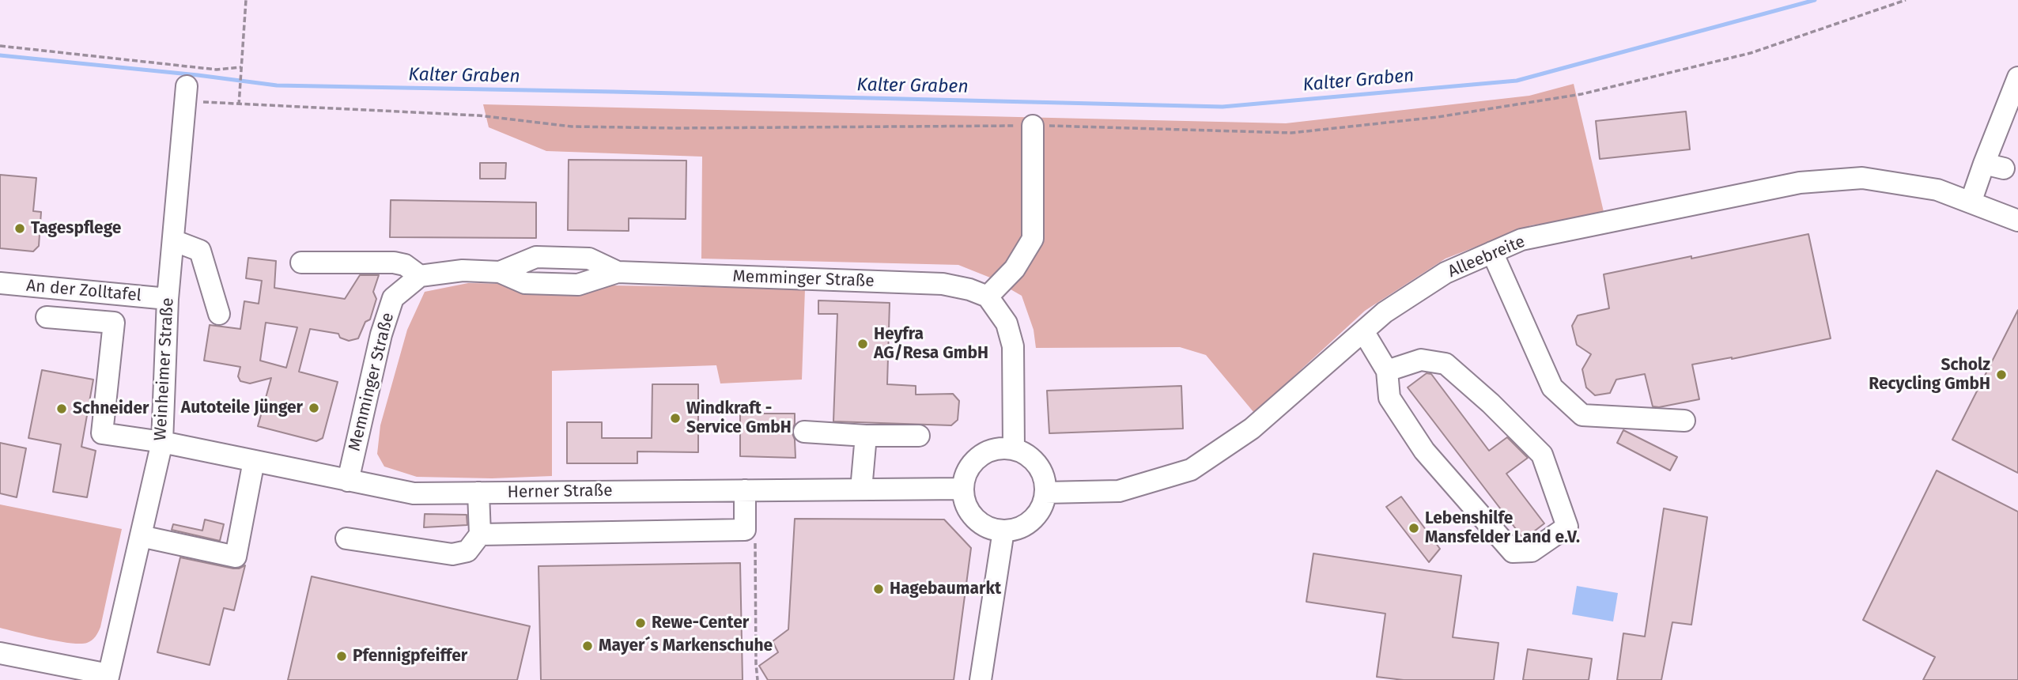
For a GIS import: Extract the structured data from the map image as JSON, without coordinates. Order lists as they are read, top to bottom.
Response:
{
  "streets": {
    "street": [
      "Alleebreite",
      "Memminger Straße",
      "An der Zolltafel",
      "Weinheimer Straße",
      "Herner Straße"
    ]
  },
  "crossings": [
    ["Alleebreite", "Herner Straße"],
    ["Memminger Straße", "Herner Straße"],
    ["An der Zolltafel", "Weinheimer Straße"],
    ["Weinheimer Straße", "Herner Straße"]
  ],
  "water": ["Kalter Graben"],
  "places": [
    "Tagespflege",
    "Heyfra AG/Resa GmbH",
    "Scholz Recycling GmbH",
    "Autoteile Jünger",
    "Schneider",
    "Windkraft - Service GmbH",
    "Lebenshilfe Mansfelder Land e.V.",
    "Hagebaumarkt",
    "Rewe-Center",
    "Mayer´s Markenschuhe",
    "Pfennigpfeiffer"
  ]
}
